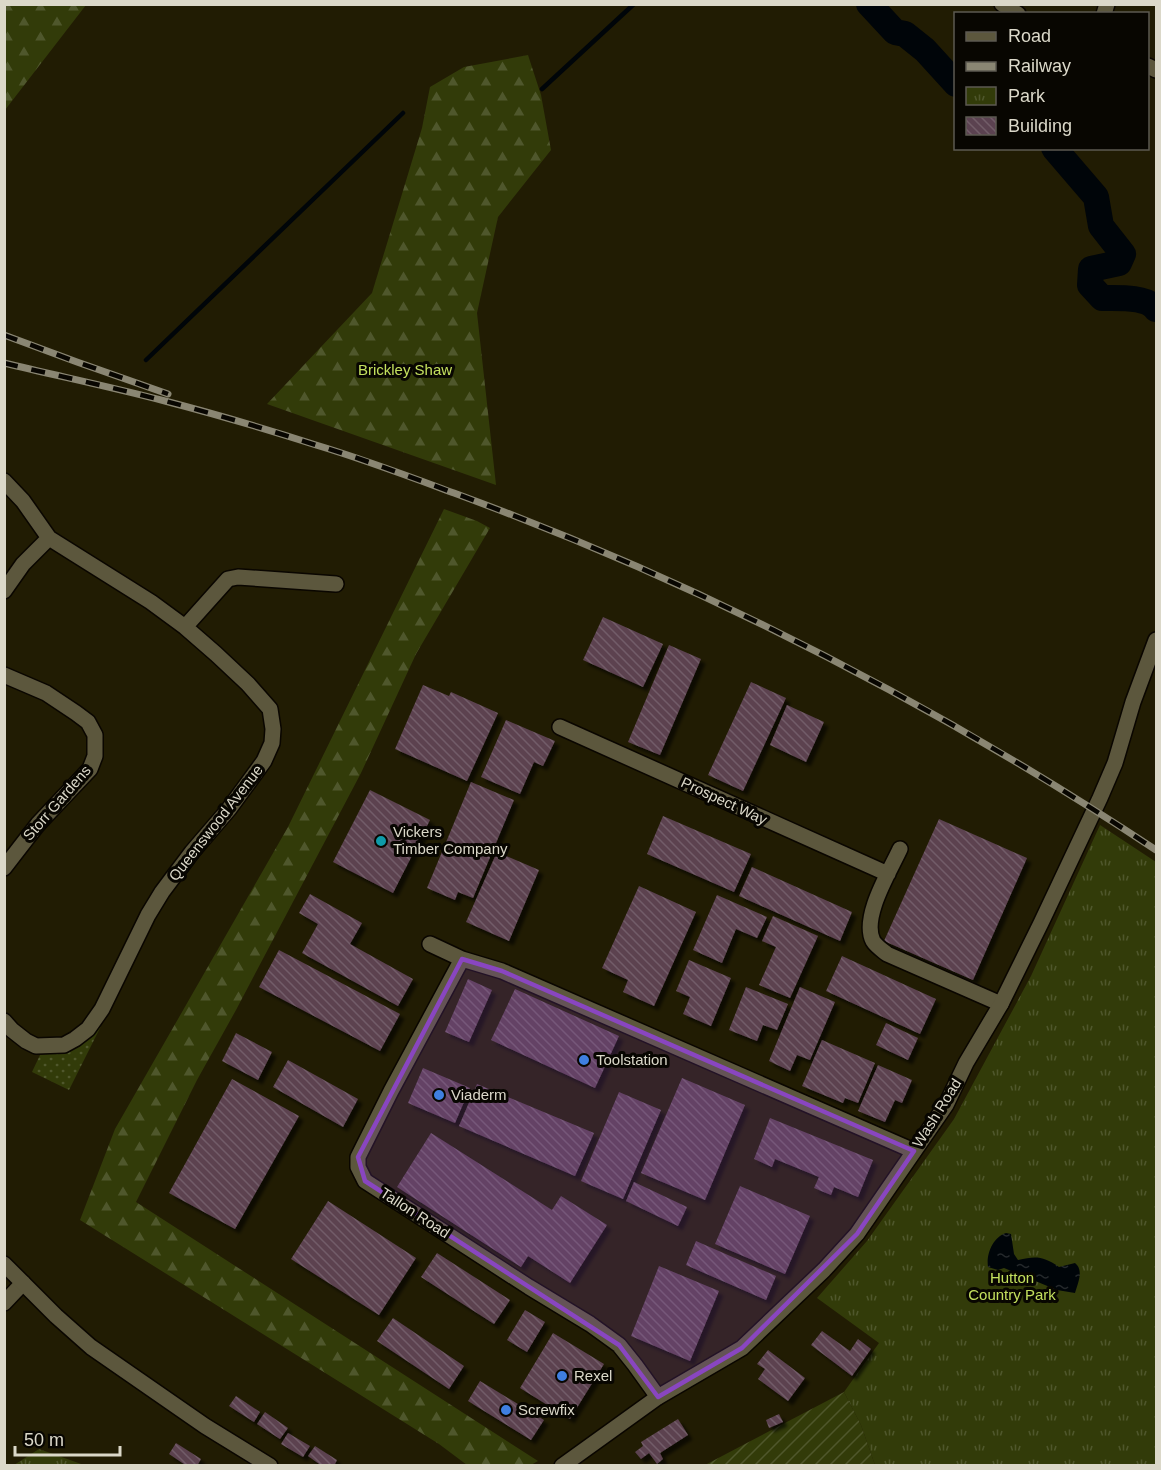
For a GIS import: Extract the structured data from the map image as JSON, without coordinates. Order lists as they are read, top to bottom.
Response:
{
  "streets": {
    "street": [
      "Prospect Way",
      "Storr Gardens",
      "Queenswood Avenue",
      "Wash Road",
      "Tallon Road"
    ]
  },
  "crossings": [
    ["Wash Road", "Tallon Road"]
  ],
  "parks": ["Brickley Shaw", "Hutton Country Park"],
  "places": [
    "Vickers Timber Company",
    "Toolstation",
    "Viaderm",
    "Rexel",
    "Screwfix"
  ],
  "legend": [
    "Road",
    "Railway",
    "Park",
    "Building"
  ],
  "scale_bar": "50 m"
}
